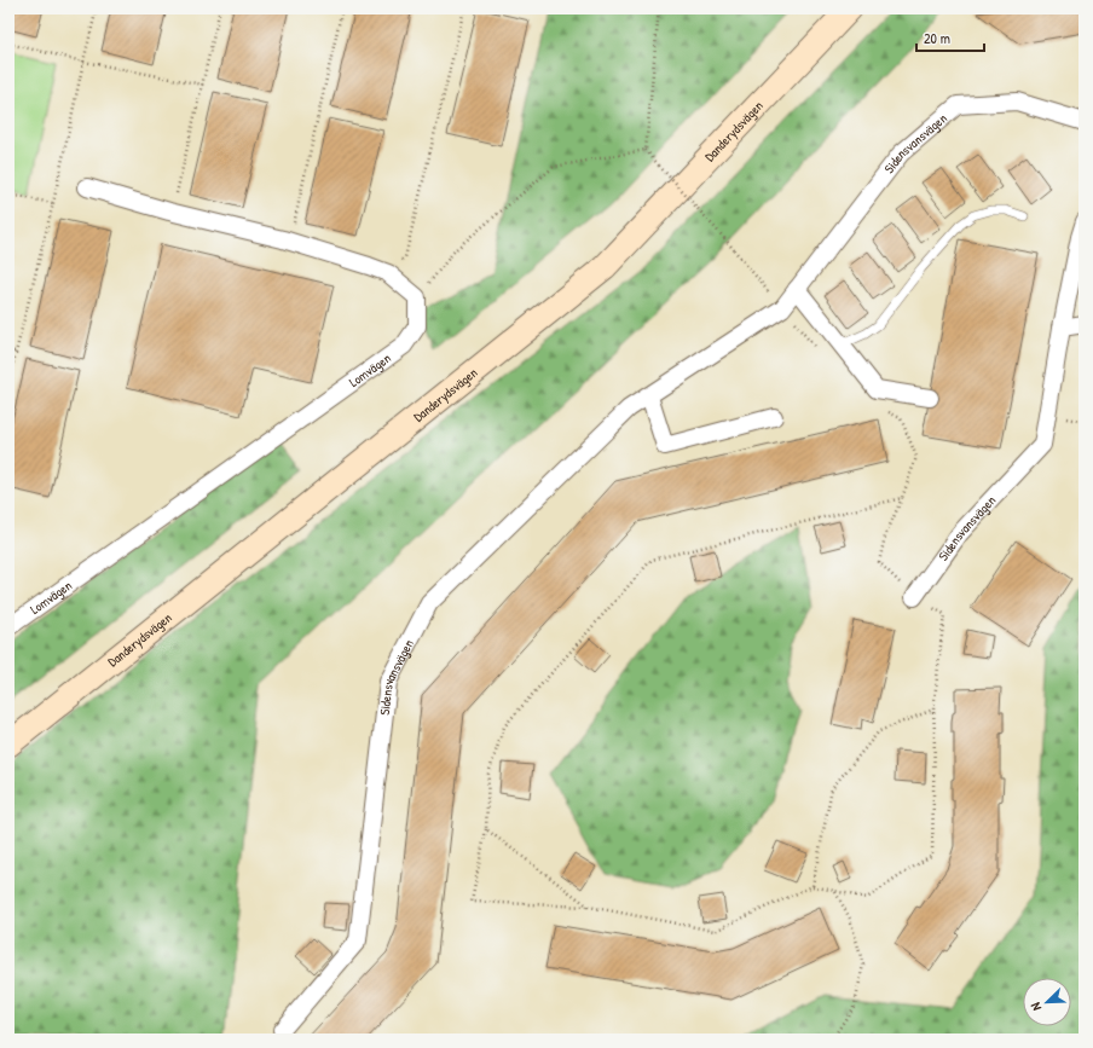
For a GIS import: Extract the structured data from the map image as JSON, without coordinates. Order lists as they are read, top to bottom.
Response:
{
  "streets": {
    "main road": ["Danderydsvägen"],
    "street": ["Sidensvansvägen", "Lomvägen"]
  },
  "scale_bar": "20 m",
  "north": "bottom left"
}
